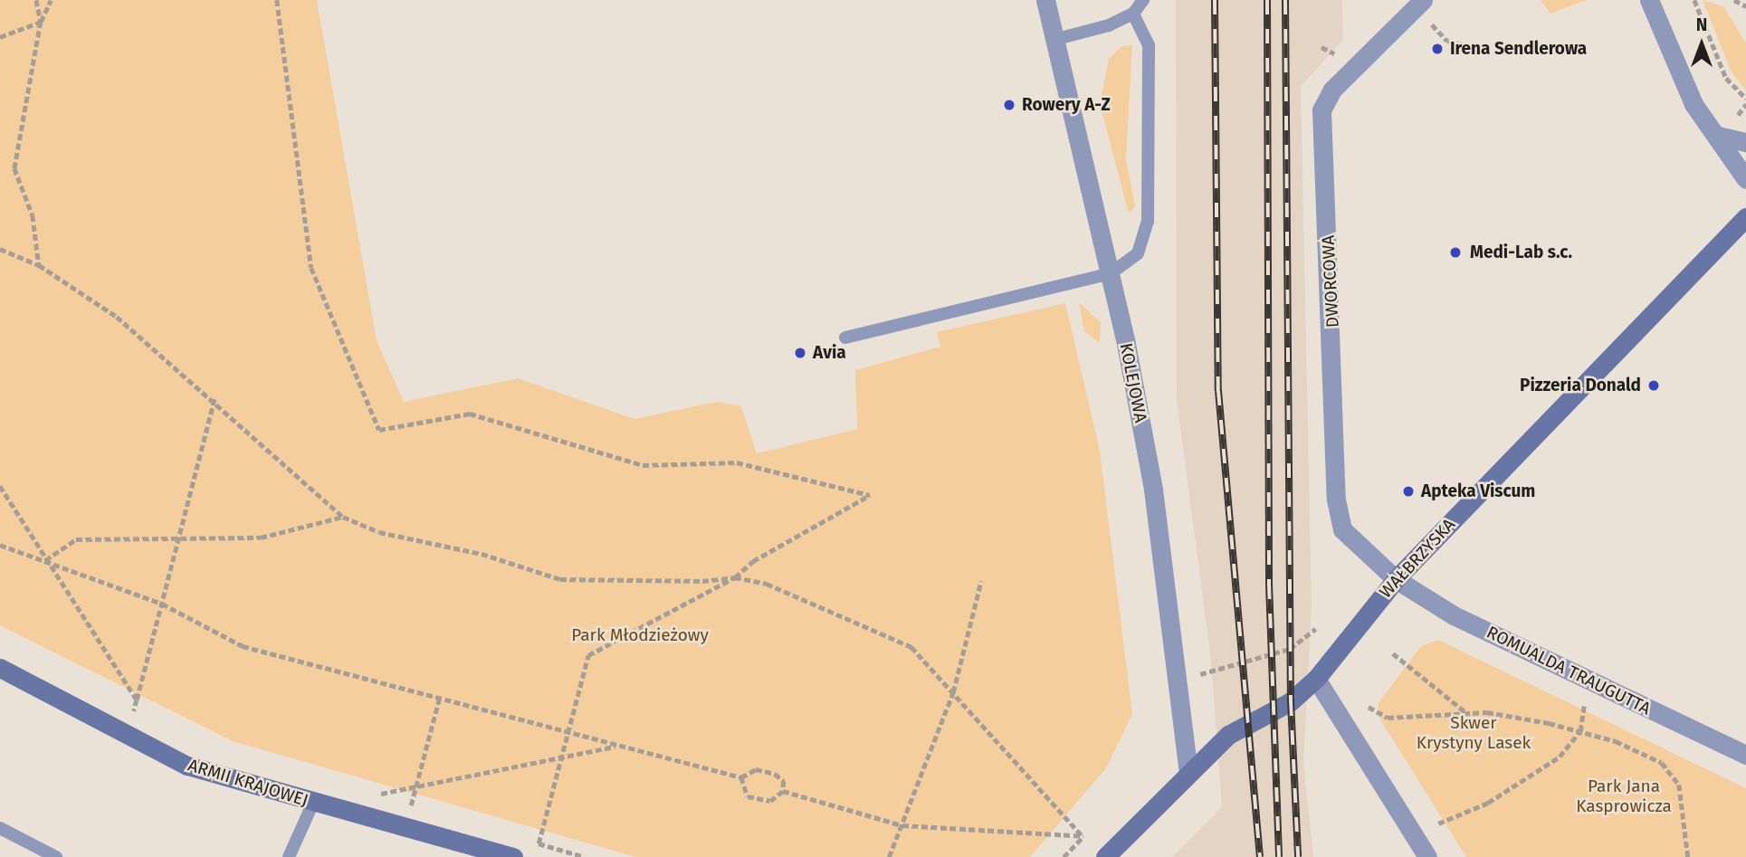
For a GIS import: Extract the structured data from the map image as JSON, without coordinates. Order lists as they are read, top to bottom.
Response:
{
  "streets": {
    "main road": ["WAŁBRZYSKA", "ARMII KRAJOWEJ"],
    "street": ["DWORCOWA", "KOLEJOWA", "ROMUALDA TRAUGUTTA"]
  },
  "crossings": [
    ["DWORCOWA", "WAŁBRZYSKA"],
    ["DWORCOWA", "ROMUALDA TRAUGUTTA"],
    ["KOLEJOWA", "WAŁBRZYSKA"],
    ["WAŁBRZYSKA", "ROMUALDA TRAUGUTTA"]
  ],
  "parks": ["Park Młodzieżowy", "Skwer Krystyny Lasek", "Park Jana Kasprowicza"],
  "places": [
    "Irena Sendlerowa",
    "Rowery A-Z",
    "Medi-Lab s.c.",
    "Avia",
    "Pizzeria Donald",
    "Apteka Viscum"
  ],
  "north": "top"
}
